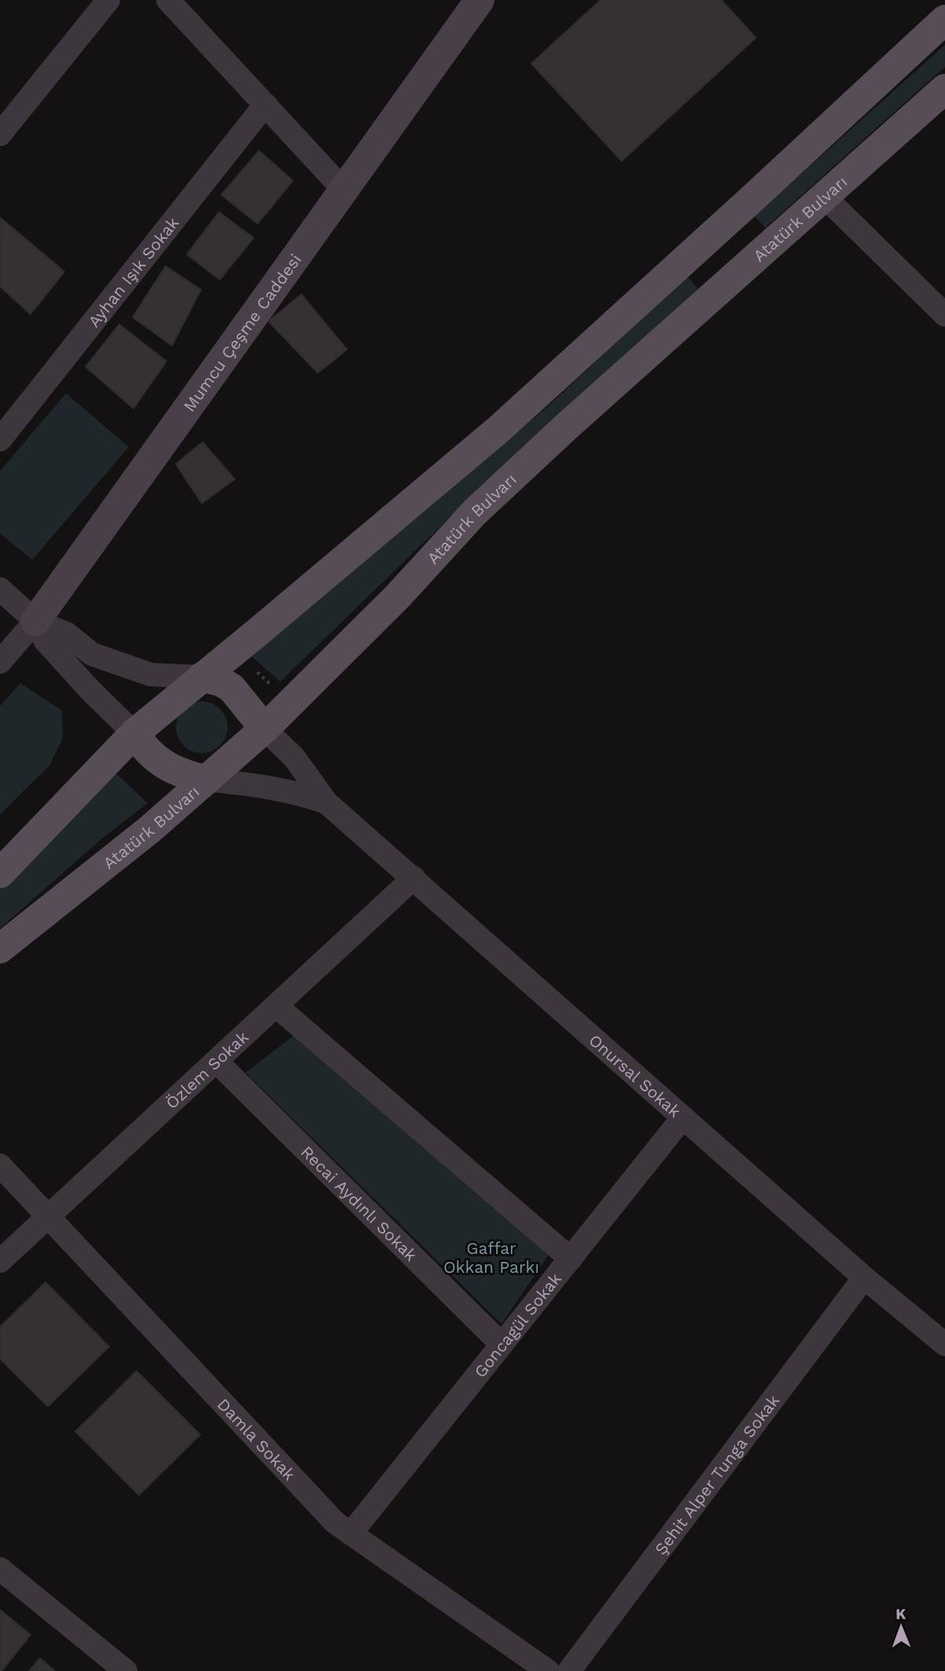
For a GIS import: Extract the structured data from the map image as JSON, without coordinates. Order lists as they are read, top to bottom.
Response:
{
  "streets": {
    "main road": ["Atatürk Bulvarı"],
    "street": [
      "Ayhan Işık Sokak",
      "Mumcu Çeşme Caddesi",
      "Özlem Sokak",
      "Onursal Sokak",
      "Recai Aydınlı Sokak",
      "Goncagül Sokak",
      "Damla Sokak",
      "Şehit Alper Tunga Sokak"
    ]
  },
  "crossings": [
    ["Özlem Sokak", "Onursal Sokak"],
    ["Özlem Sokak", "Recai Aydınlı Sokak"],
    ["Özlem Sokak", "Damla Sokak"],
    ["Onursal Sokak", "Goncagül Sokak"],
    ["Onursal Sokak", "Şehit Alper Tunga Sokak"],
    ["Recai Aydınlı Sokak", "Goncagül Sokak"],
    ["Goncagül Sokak", "Damla Sokak"]
  ],
  "parks": ["Gaffar Okkan Parkı"],
  "north": "top"
}
